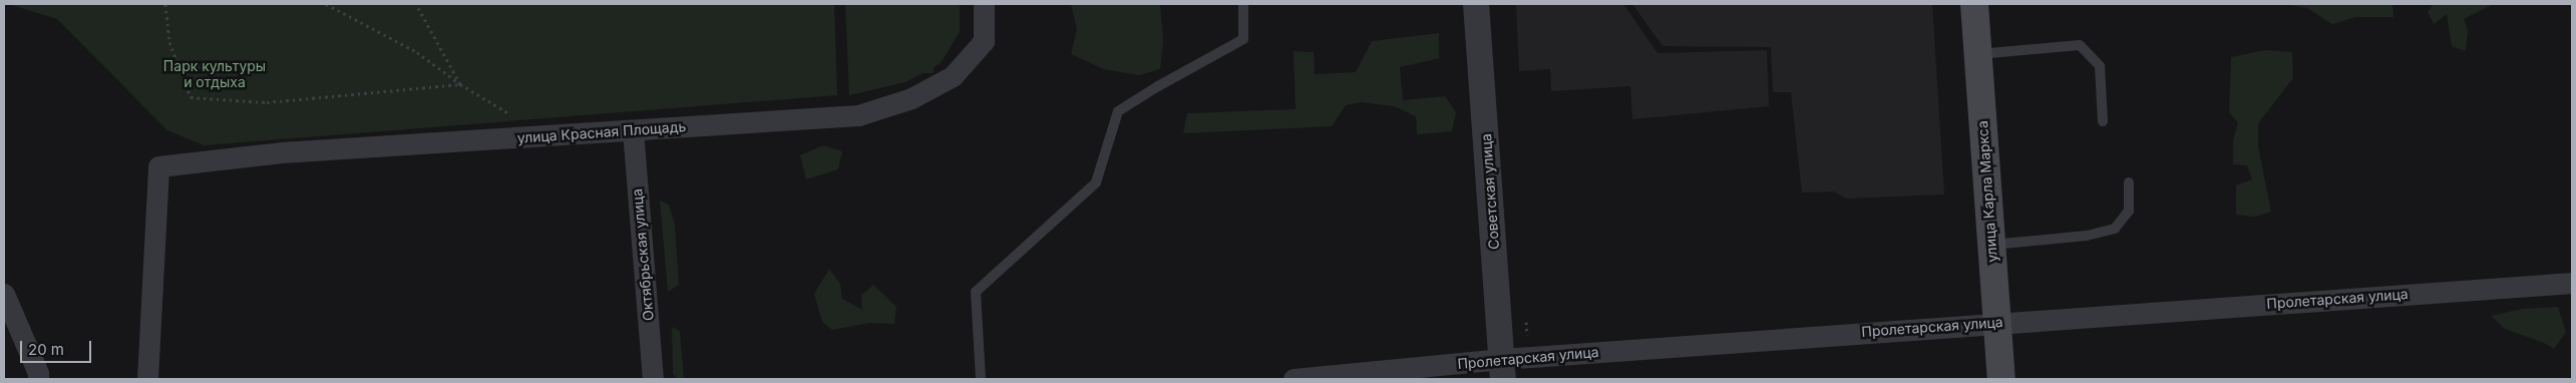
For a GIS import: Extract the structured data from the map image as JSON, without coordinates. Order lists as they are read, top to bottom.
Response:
{
  "streets": {
    "main road": ["улица Карла Маркса"],
    "street": [
      "улица Красная Площадь",
      "Советская улица",
      "Октябрьская улица",
      "Пролетарская улица"
    ]
  },
  "crossings": [
    ["улица Красная Площадь", "Октябрьская улица"],
    ["Советская улица", "Пролетарская улица"],
    ["улица Карла Маркса", "Пролетарская улица"]
  ],
  "parks": ["Парк культуры и отдыха"],
  "scale_bar": "20 m"
}
